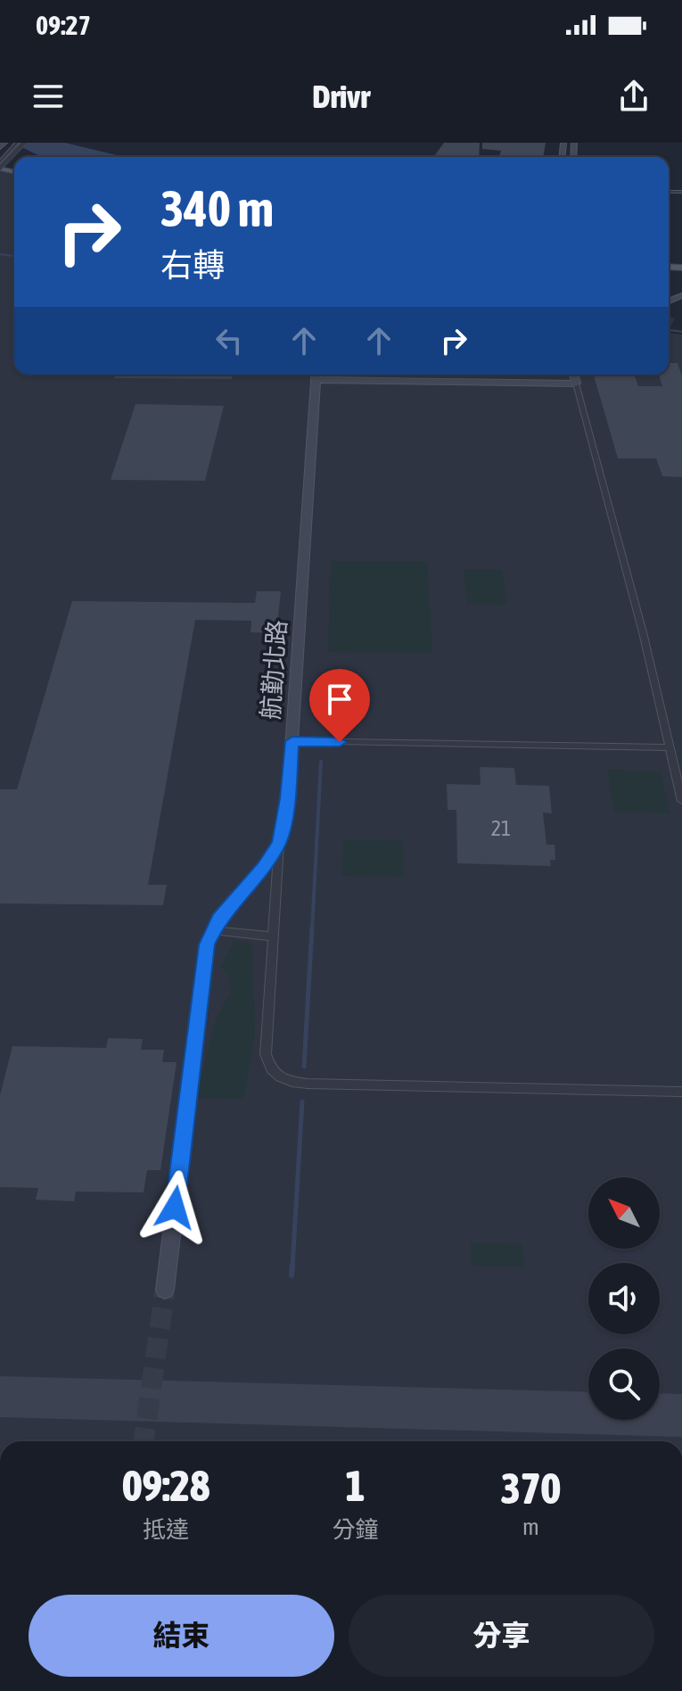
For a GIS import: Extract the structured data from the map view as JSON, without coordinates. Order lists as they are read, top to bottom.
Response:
{
  "streets": {
    "street": ["航勤北路"]
  },
  "house_numbers": ["21"],
  "north": "top left",
  "page": {
    "status": "09:27",
    "header": "Drivr",
    "turn": ["340 m", "右轉"],
    "eta": [
      "09:28",
      "抵達",
      "1",
      "分鐘",
      "370",
      "m"
    ],
    "buttons": ["結束", "分享"]
  }
}
